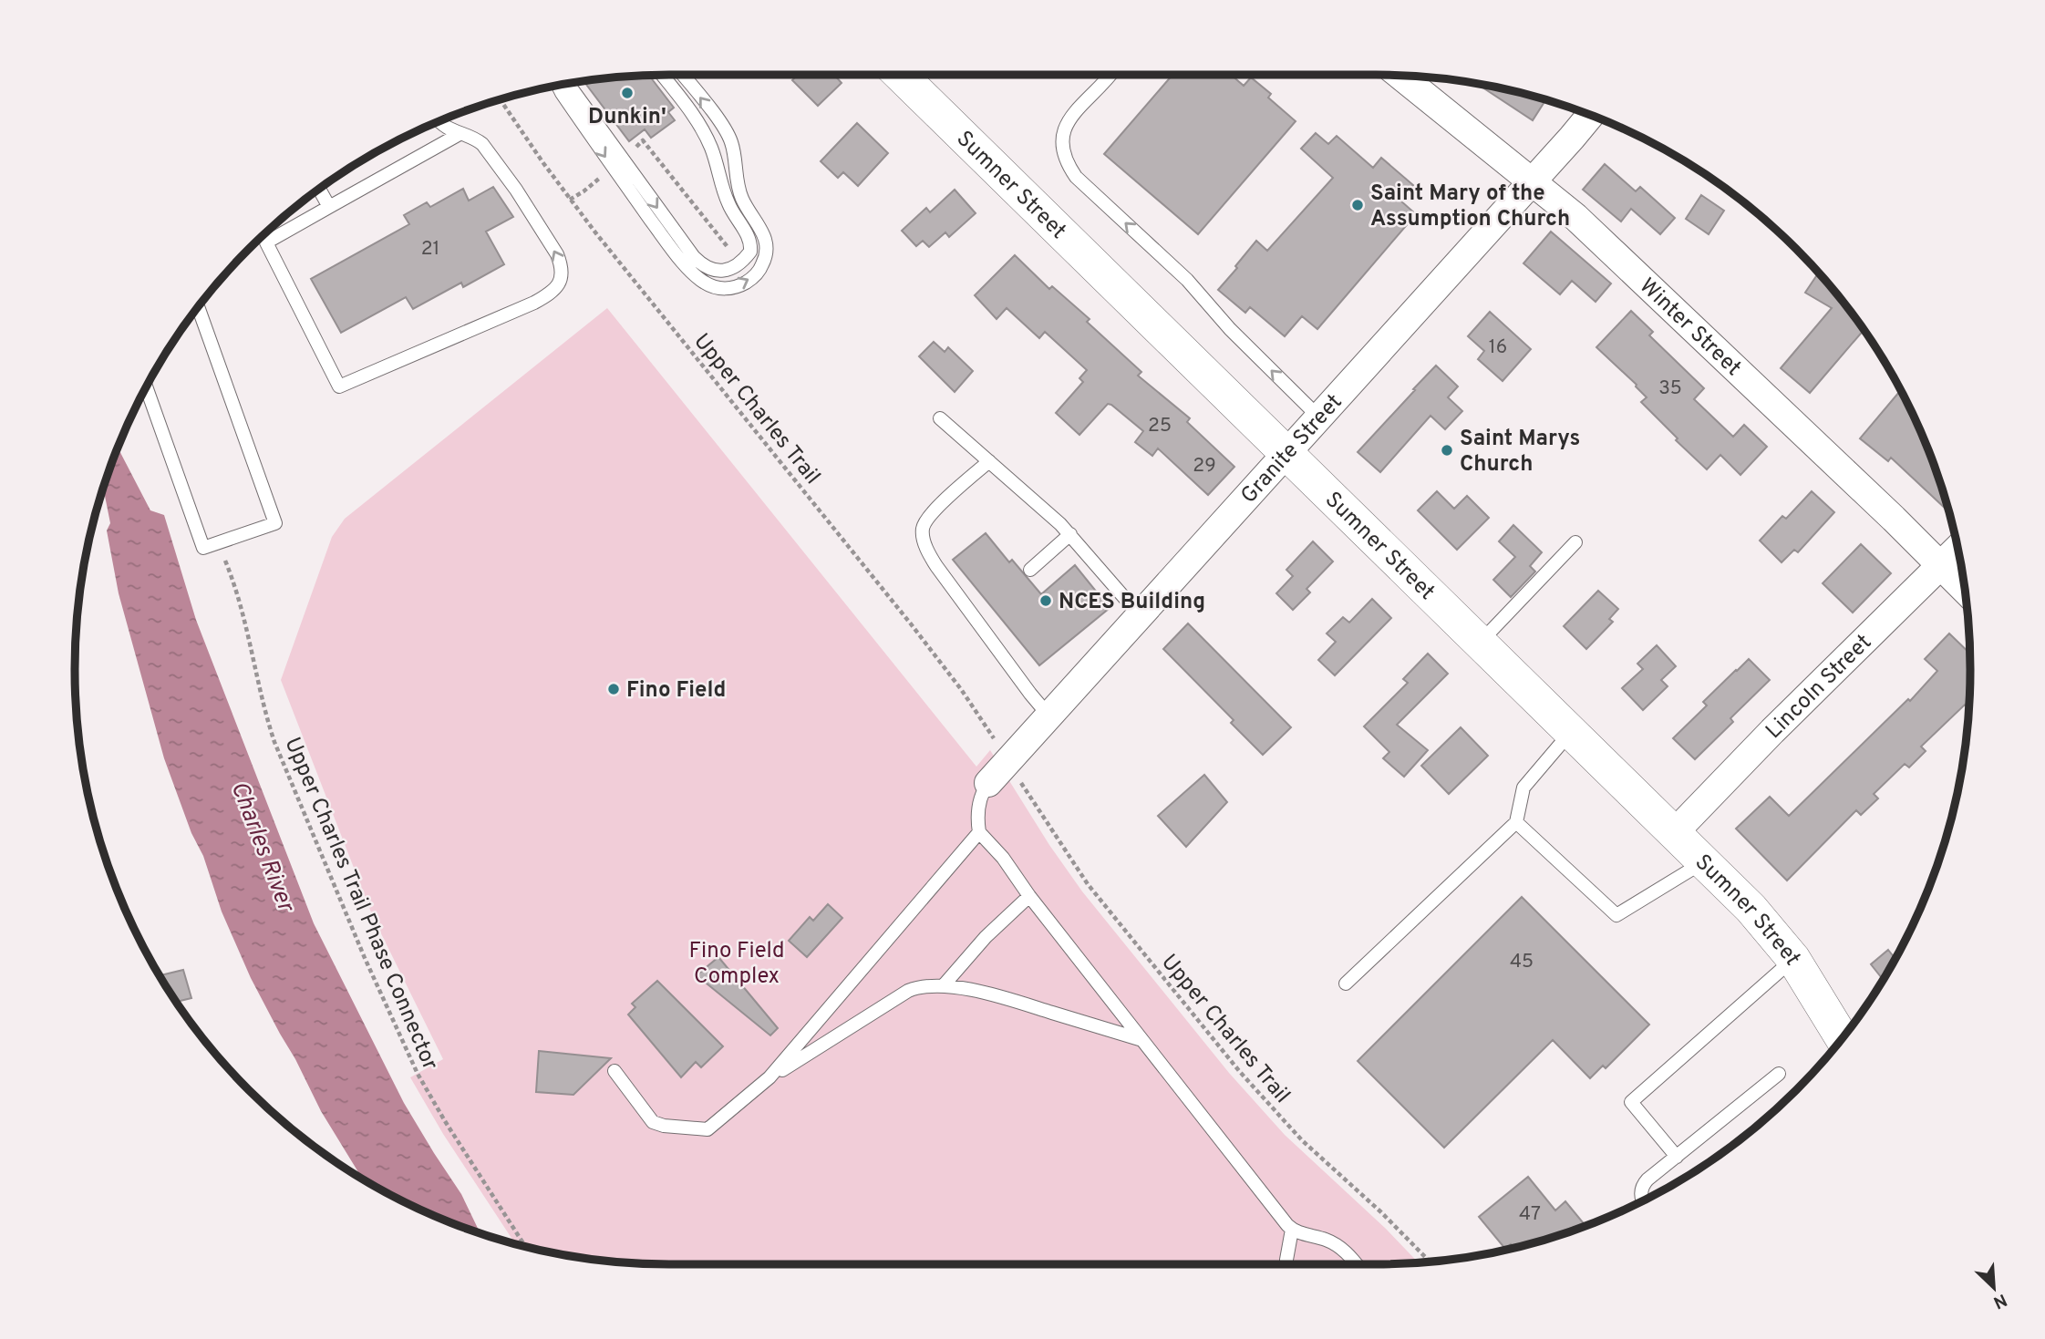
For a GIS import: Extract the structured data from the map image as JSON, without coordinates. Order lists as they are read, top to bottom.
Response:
{
  "streets": {
    "street": [
      "Sumner Street",
      "Winter Street",
      "Granite Street",
      "Lincoln Street"
    ],
    "path": ["Upper Charles Trail", "Upper Charles Trail Phase Connector"]
  },
  "crossings": [
    ["Sumner Street", "Granite Street"],
    ["Sumner Street", "Lincoln Street"],
    ["Winter Street", "Granite Street"],
    ["Winter Street", "Lincoln Street"]
  ],
  "water": ["Charles River"],
  "parks": ["Fino Field Complex"],
  "places": [
    "Dunkin'",
    "Saint Mary of the Assumption Church",
    "Saint Marys Church",
    "NCES Building",
    "Fino Field"
  ],
  "house_numbers": [
    "21",
    "16",
    "35",
    "25",
    "29",
    "45",
    "47"
  ],
  "north": "bottom right"
}
